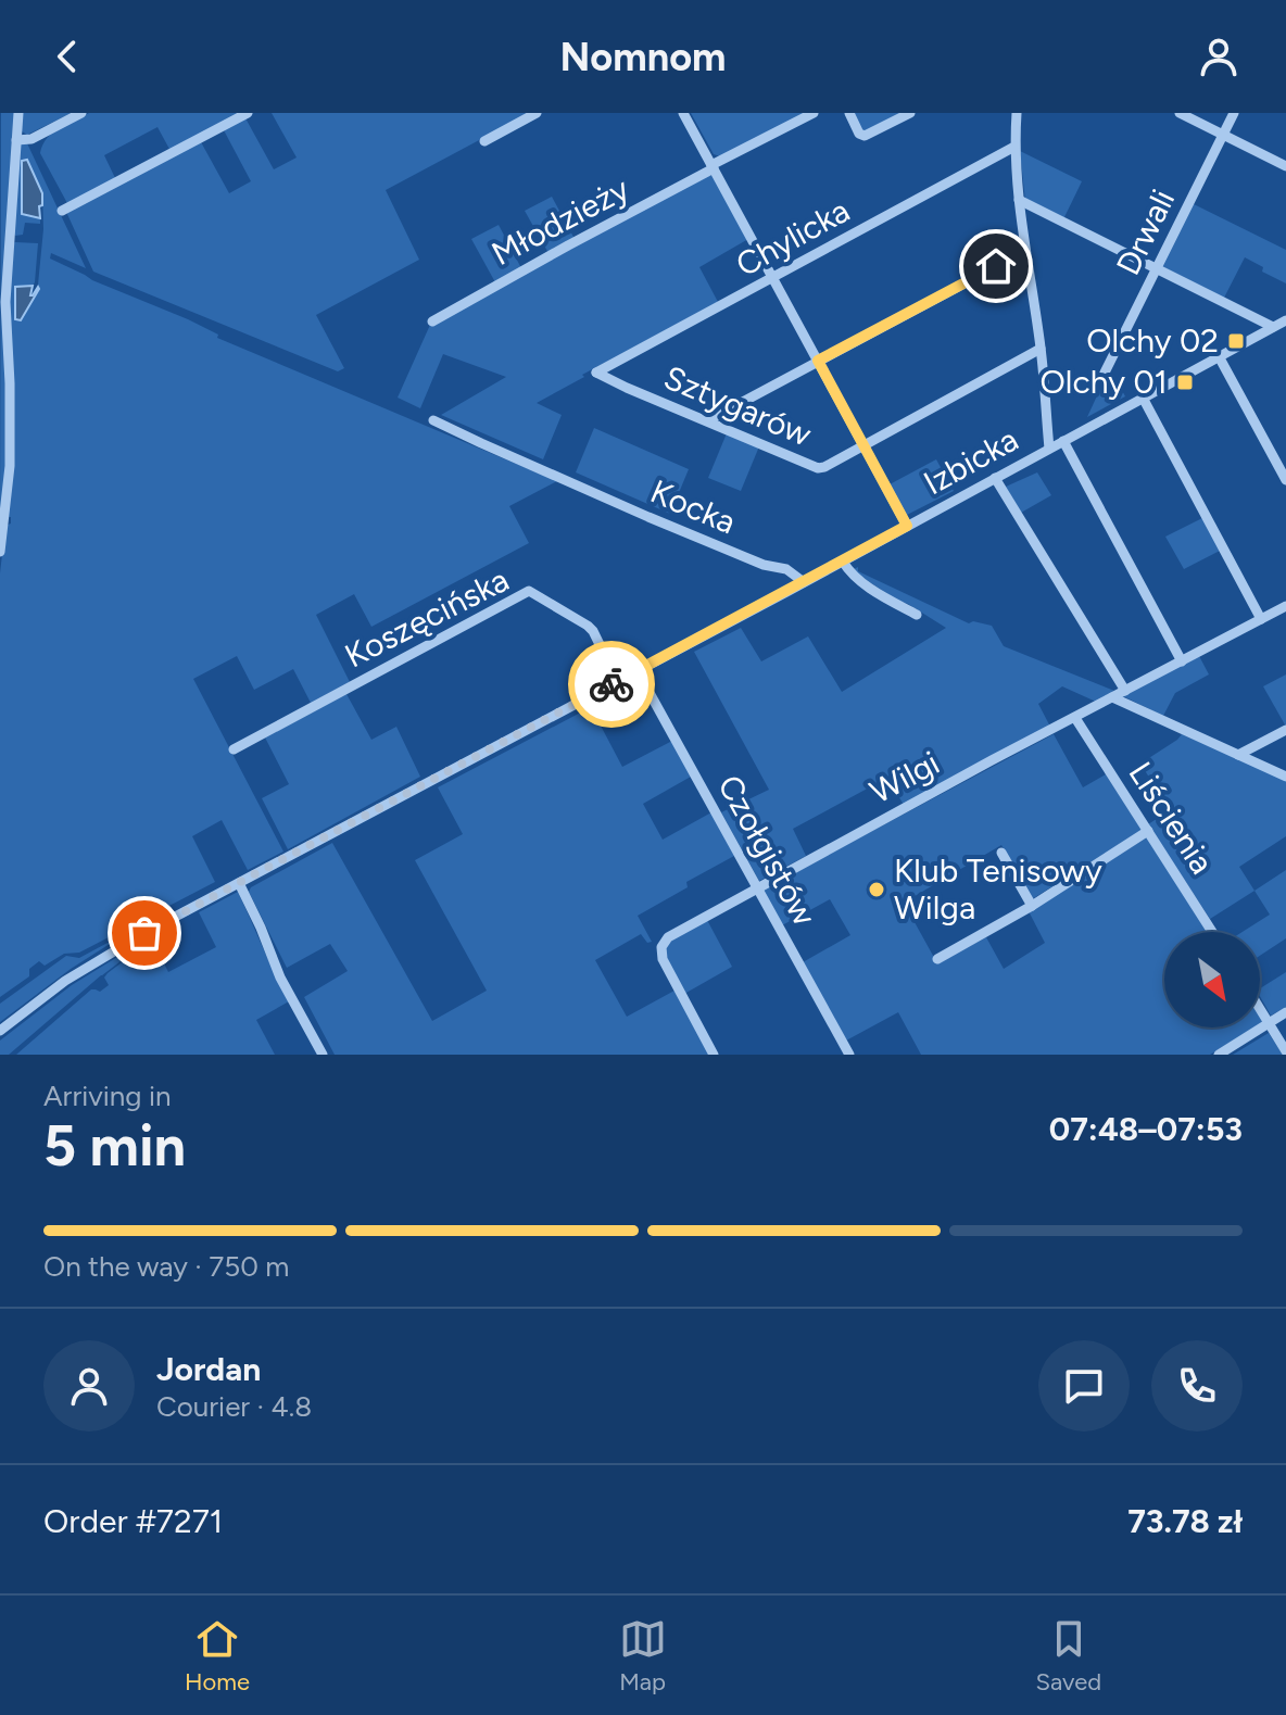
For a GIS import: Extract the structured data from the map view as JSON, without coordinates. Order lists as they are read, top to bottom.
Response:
{
  "streets": {
    "street": [
      "Młodzieży",
      "Drwali",
      "Chylicka",
      "Sztygarów",
      "Izbicka",
      "Kocka",
      "Koszęcińska",
      "Wilgi",
      "Liścienia",
      "Czołgistów"
    ]
  },
  "crossings": [
    ["Chylicka", "Sztygarów"],
    ["Izbicka", "Kocka"],
    ["Izbicka", "Koszęcińska"],
    ["Izbicka", "Czołgistów"],
    ["Wilgi", "Liścienia"],
    ["Wilgi", "Czołgistów"]
  ],
  "places": {
    "transit": ["Olchy 02", "Olchy 01"],
    "other": ["Klub Tenisowy Wilga"]
  },
  "north": "bottom right",
  "page": {
    "header": "Nomnom",
    "heading": ["5 min", "Arriving in", "07:48–07:53"],
    "panel": [
      "Jordan",
      "Courier · 4.8",
      "Order #7271",
      "73.78 zł"
    ],
    "bar": "On the way · 750 m",
    "tabs": ["Home", "Map", "Saved"]
  }
}
